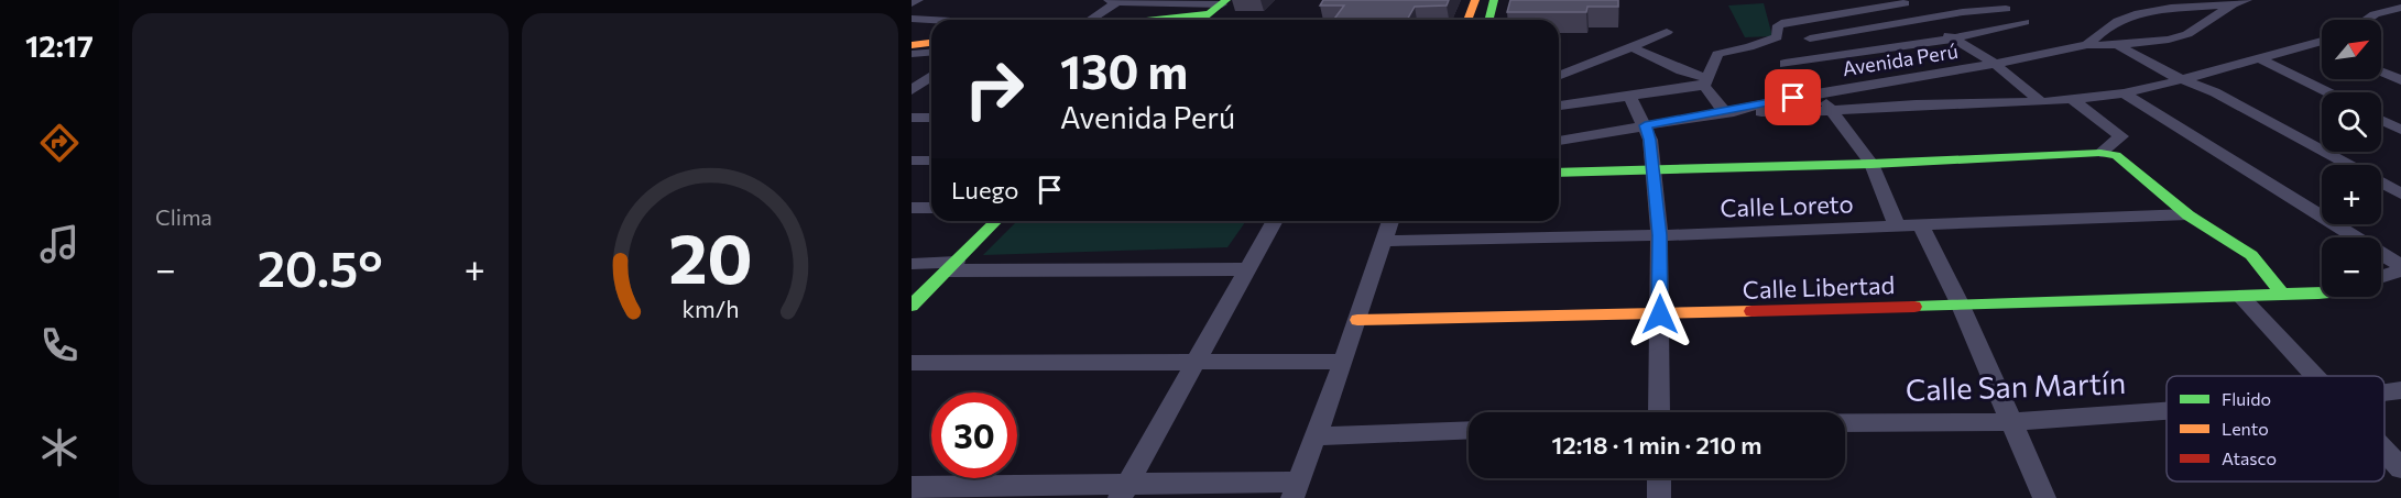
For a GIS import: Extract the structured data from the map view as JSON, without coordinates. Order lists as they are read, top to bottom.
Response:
{
  "streets": {
    "street": [
      "Avenida Perú",
      "Calle Loreto",
      "Calle Libertad",
      "Calle San Martín"
    ]
  },
  "legend": ["Fluido", "Lento", "Atasco"],
  "north": "top right",
  "page": {
    "tabs": "12:17",
    "tile": "Clima",
    "map_buttons": ["+", "−"],
    "turn": ["130 m", "Avenida Perú"],
    "then": "Luego",
    "heat": ["−", "20.5°", "+"],
    "limit": "30",
    "trip": "12:18 · 1 min · 210 m",
    "gauge": ["20", "km/h"]
  }
}
